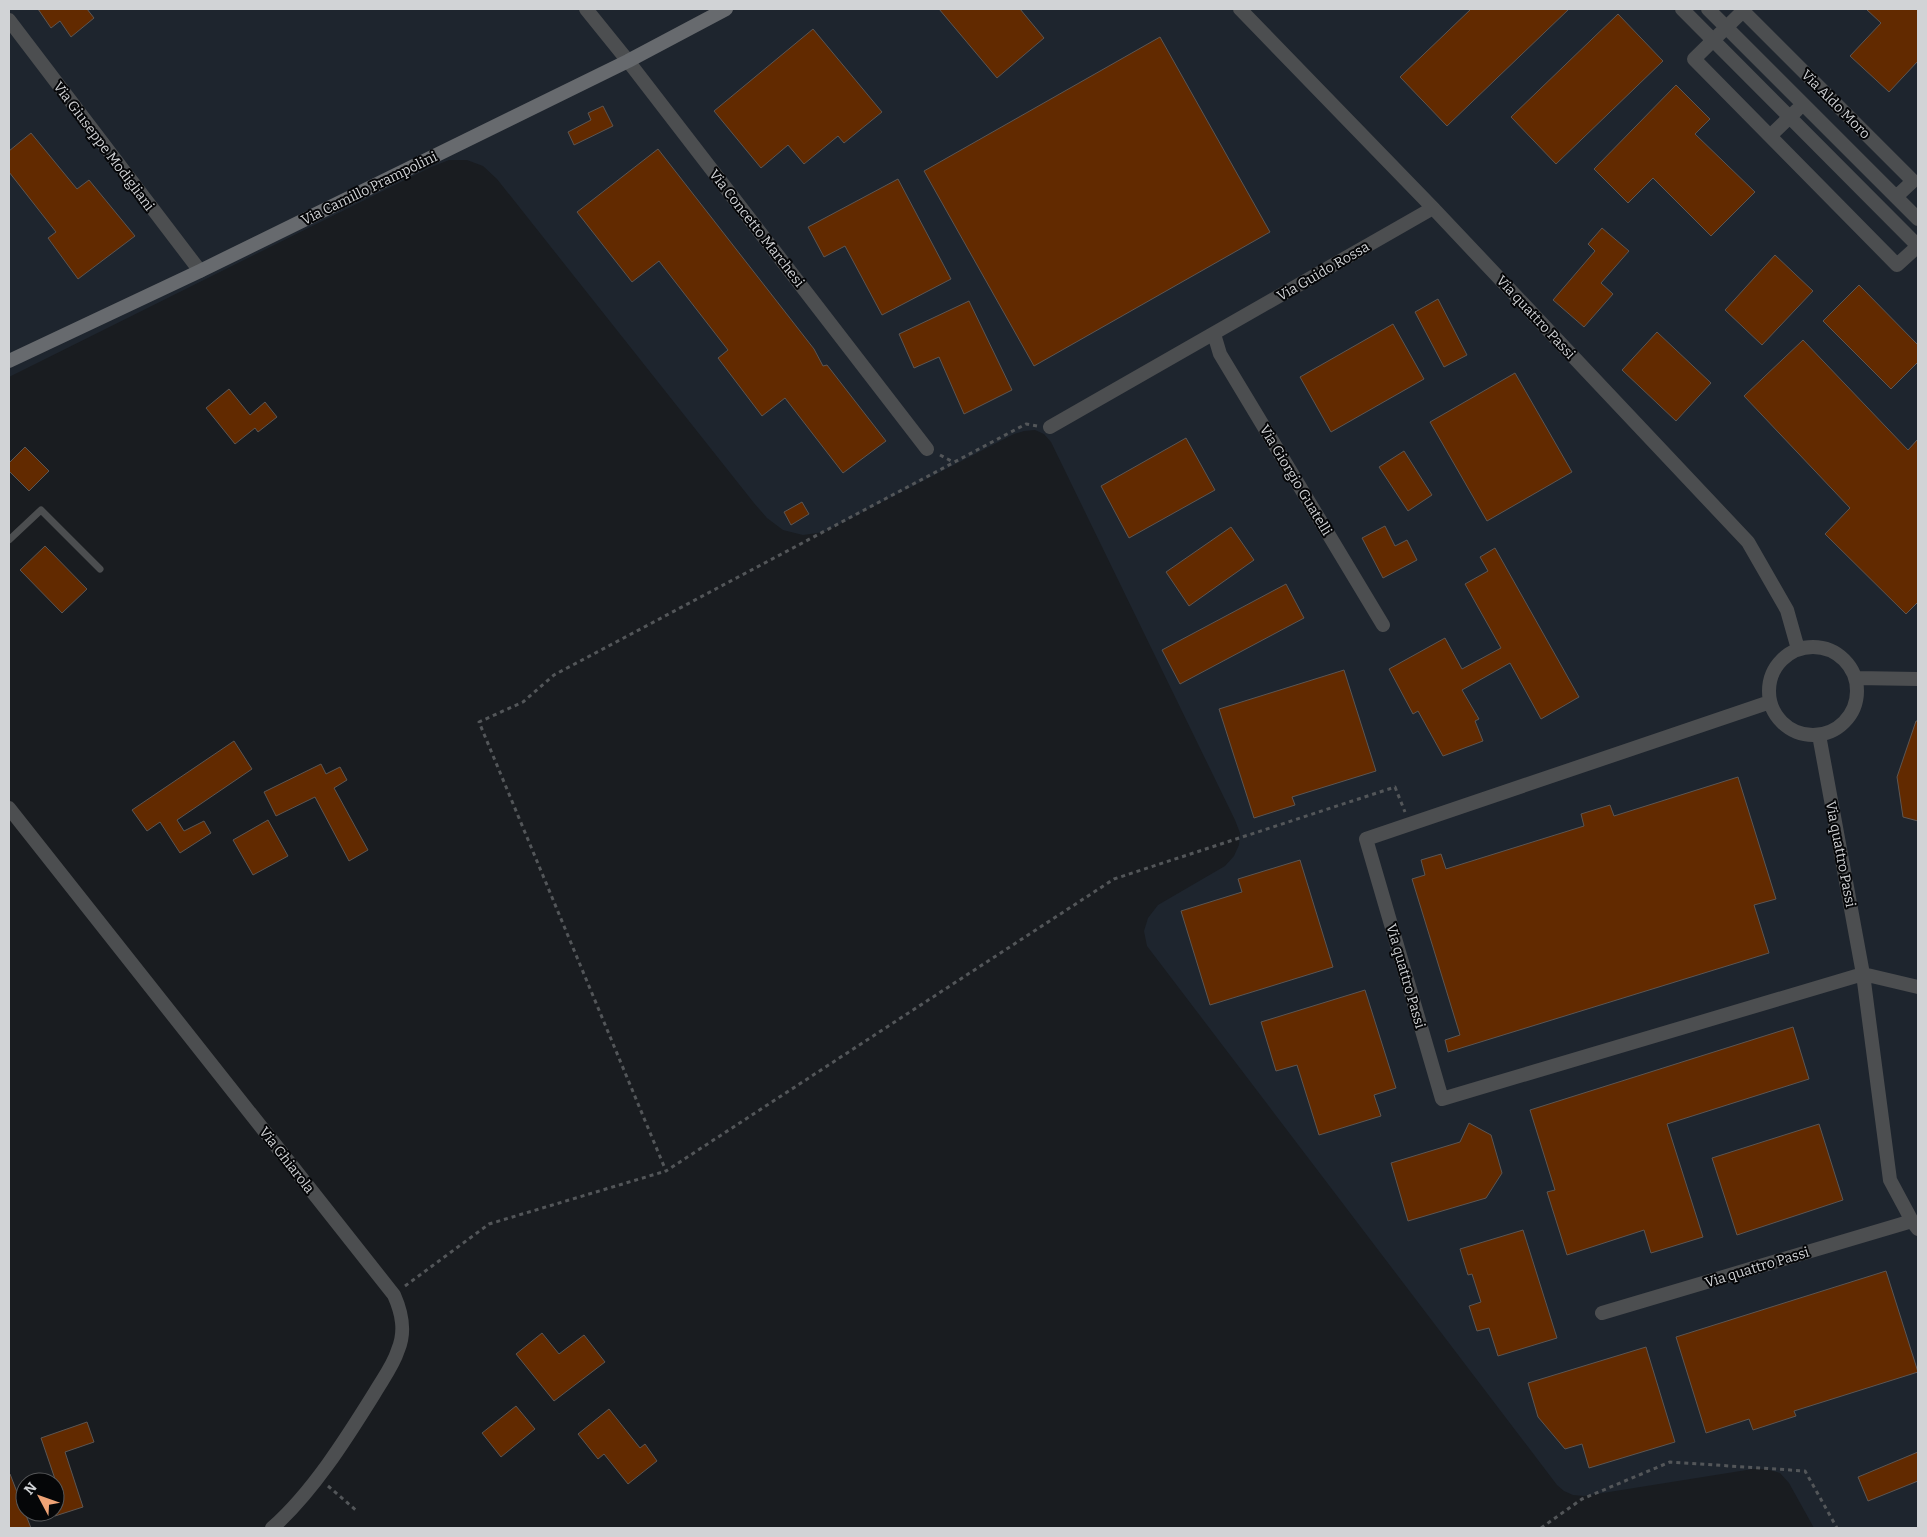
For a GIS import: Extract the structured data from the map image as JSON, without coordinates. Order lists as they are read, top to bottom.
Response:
{
  "streets": {
    "main road": ["Via Camillo Prampolini"],
    "street": [
      "Via Aldo Moro",
      "Via Giuseppe Modigliani",
      "Via Concetto Marchesi",
      "Via Guido Rossa",
      "Via quattro Passi",
      "Via Giorgio Guatelli",
      "Via Ghiarola"
    ]
  },
  "crossings": [
    ["Via Giuseppe Modigliani", "Via Camillo Prampolini"],
    ["Via Camillo Prampolini", "Via Concetto Marchesi"],
    ["Via Guido Rossa", "Via quattro Passi"],
    ["Via Guido Rossa", "Via Giorgio Guatelli"]
  ],
  "north": "top left"
}
